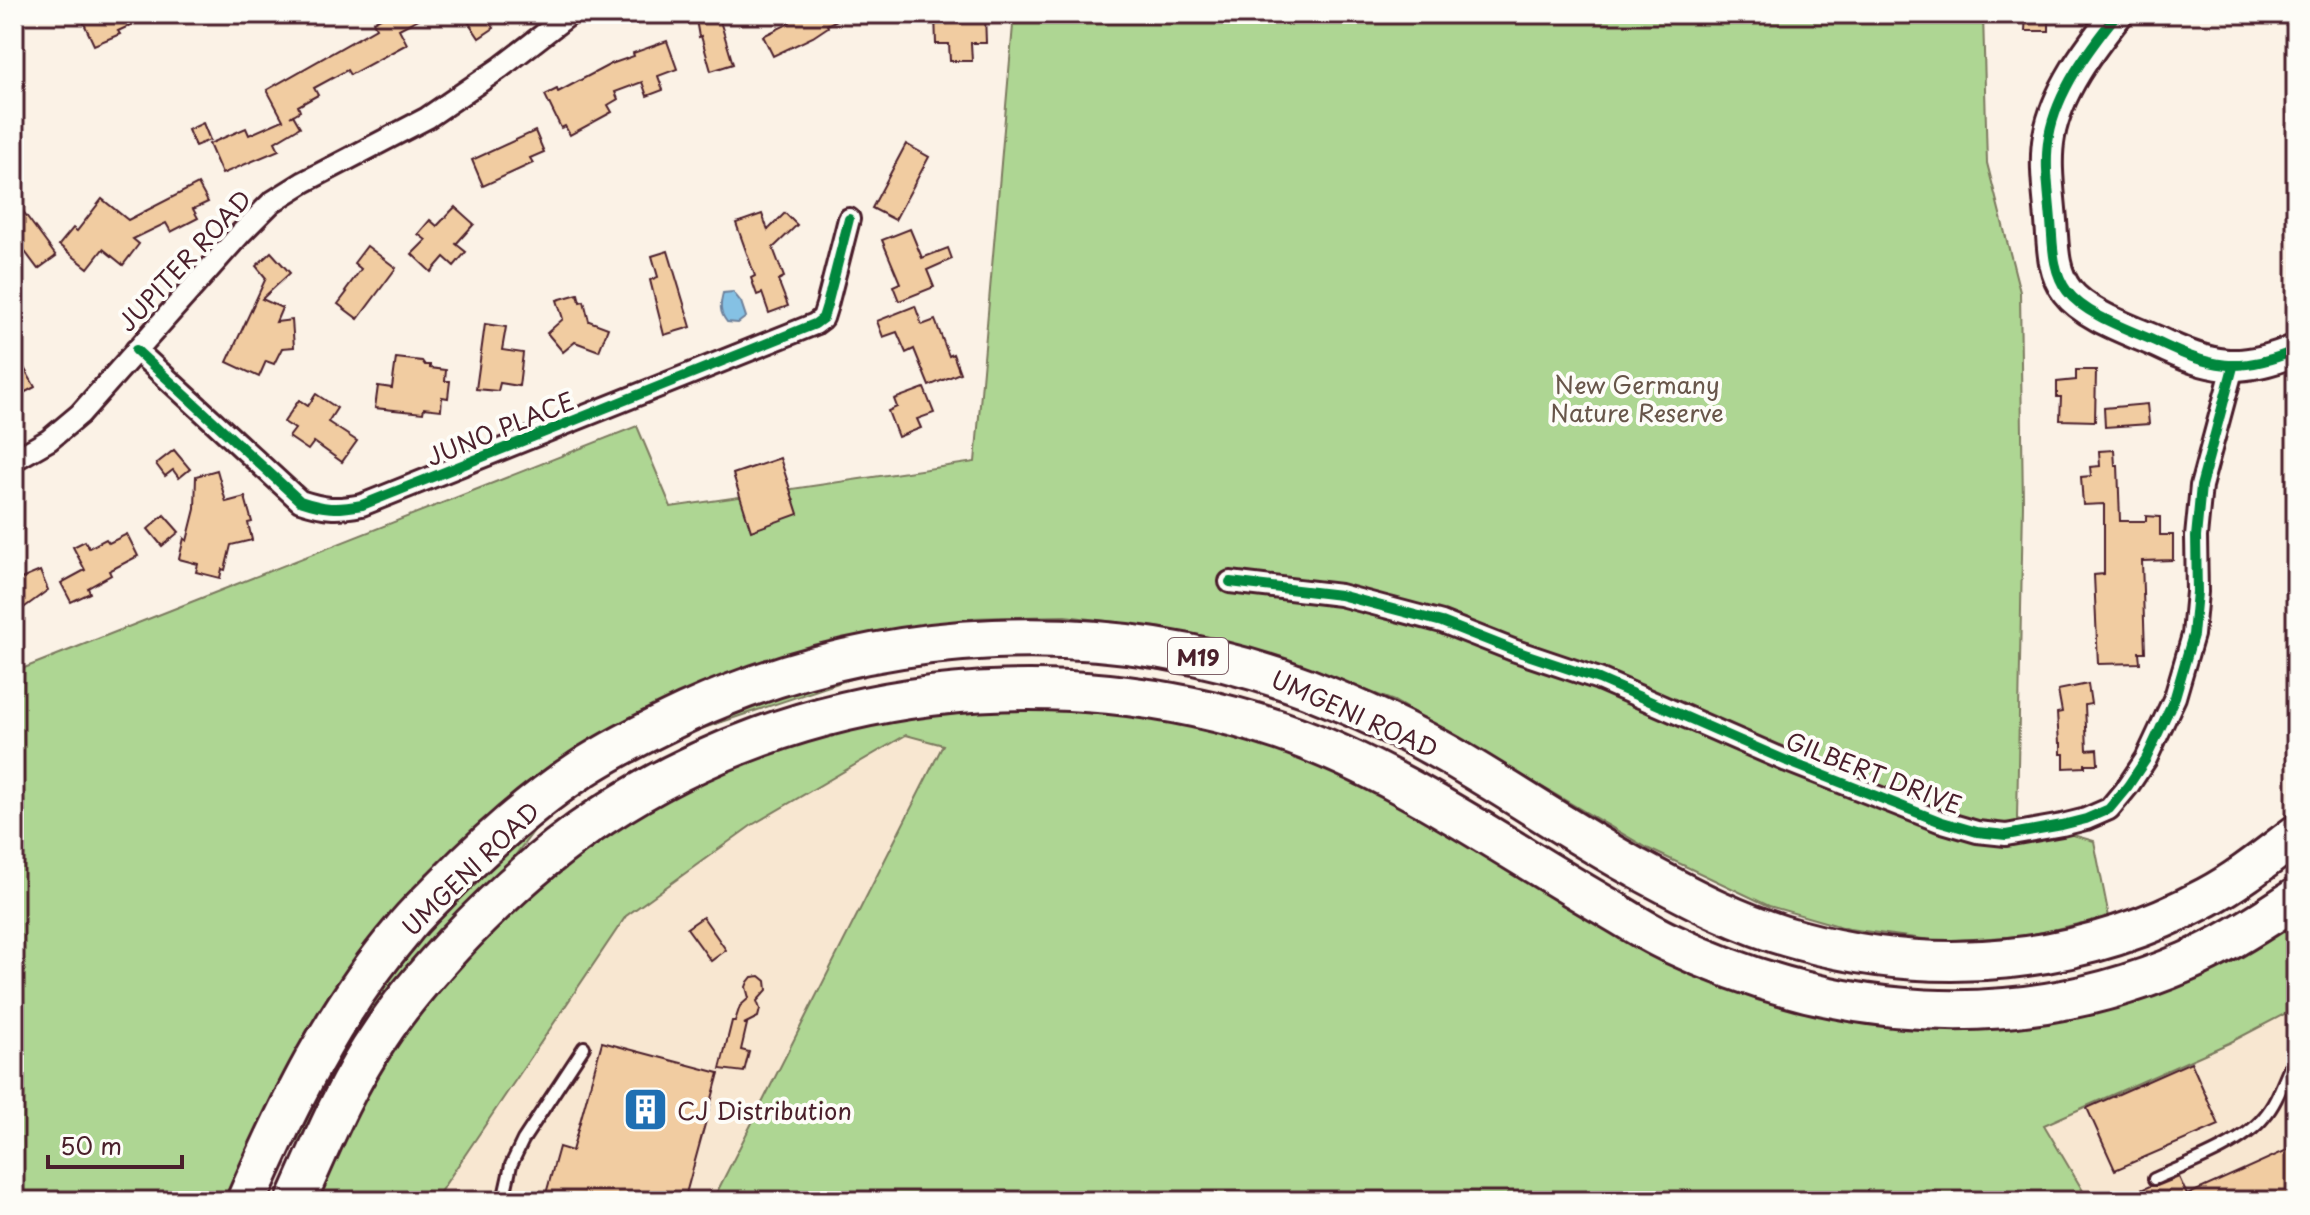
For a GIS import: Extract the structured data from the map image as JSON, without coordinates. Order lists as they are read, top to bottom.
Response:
{
  "streets": {
    "highway": ["M19", "UMGENI ROAD"],
    "street": ["JUPITER ROAD", "JUNO PLACE", "GILBERT DRIVE"]
  },
  "crossings": [
    ["JUPITER ROAD", "JUNO PLACE"]
  ],
  "parks": ["New Germany Nature Reserve"],
  "places": {
    "building": ["CJ Distribution"]
  },
  "scale_bar": "50 m"
}
